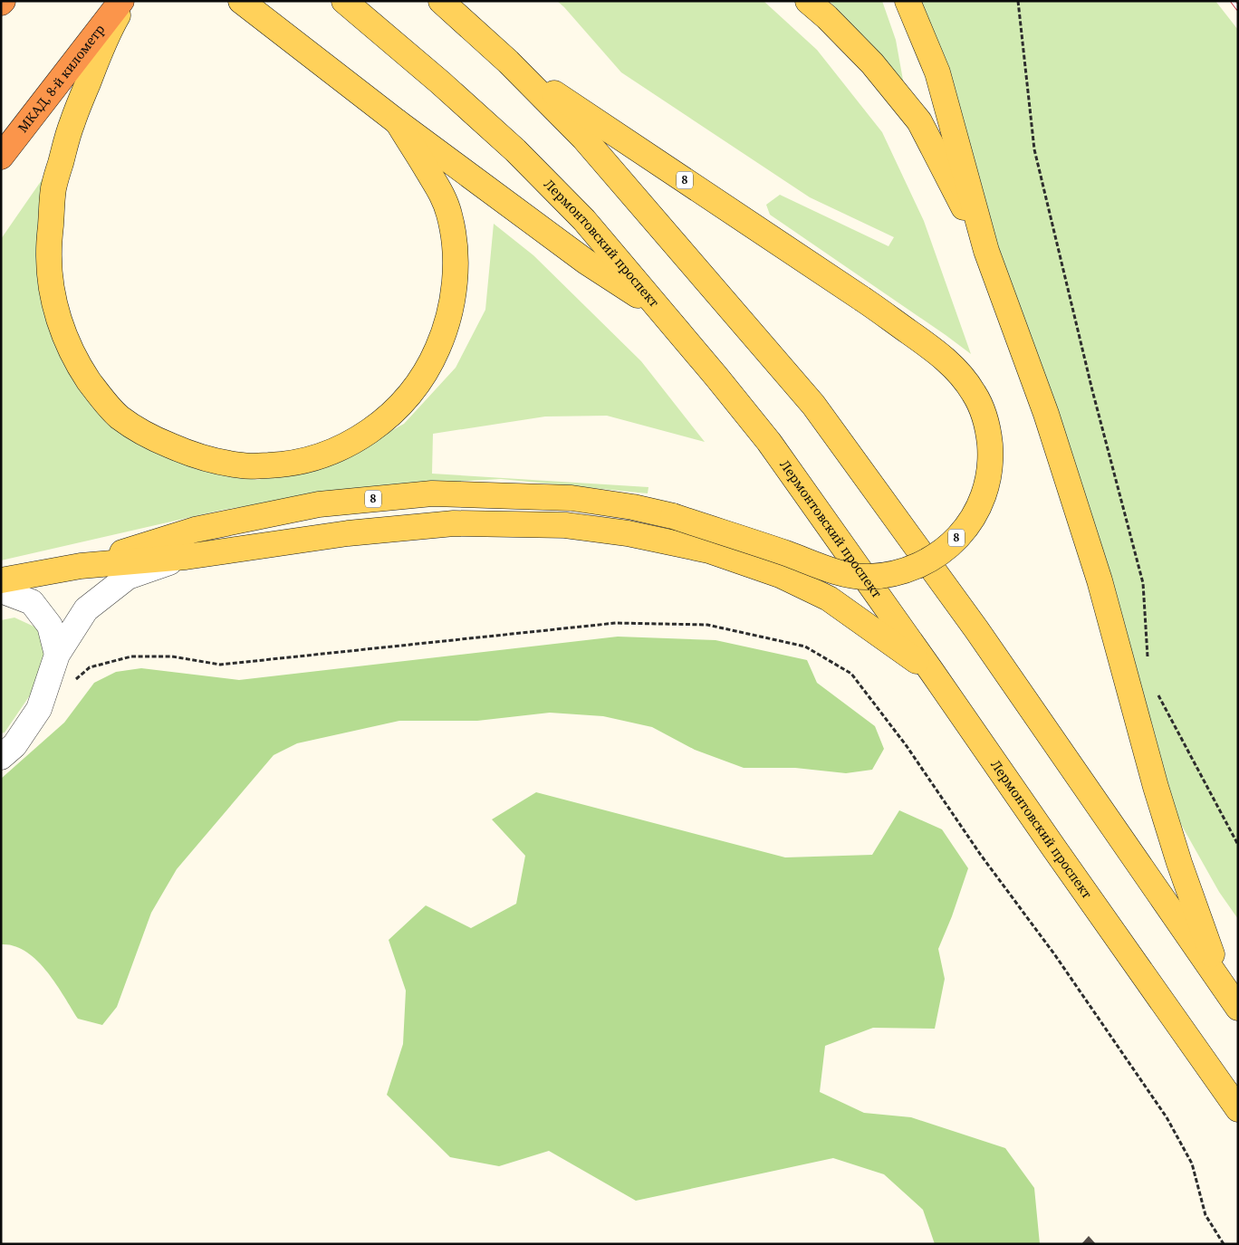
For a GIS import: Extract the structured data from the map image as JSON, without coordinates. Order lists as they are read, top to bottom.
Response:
{
  "streets": {
    "highway": ["МКАД, 8-й километр"],
    "main road": ["8", "Лермонтовский проспект"]
  }
}
